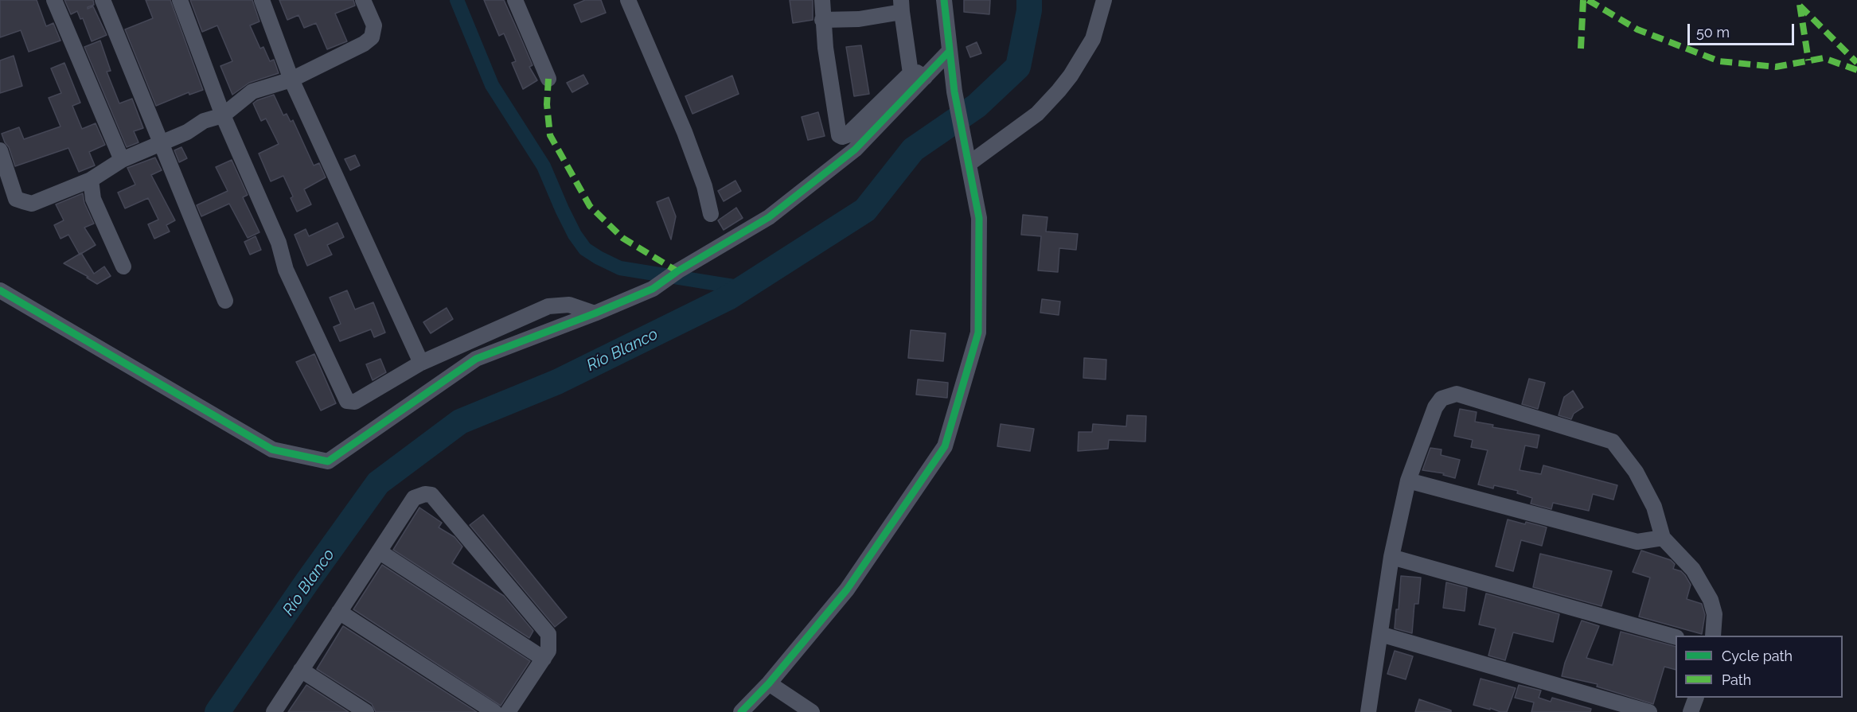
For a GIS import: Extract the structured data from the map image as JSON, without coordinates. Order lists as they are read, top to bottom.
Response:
{
  "water": ["Río Blanco"],
  "legend": ["Cycle path", "Path"],
  "scale_bar": "50 m"
}
